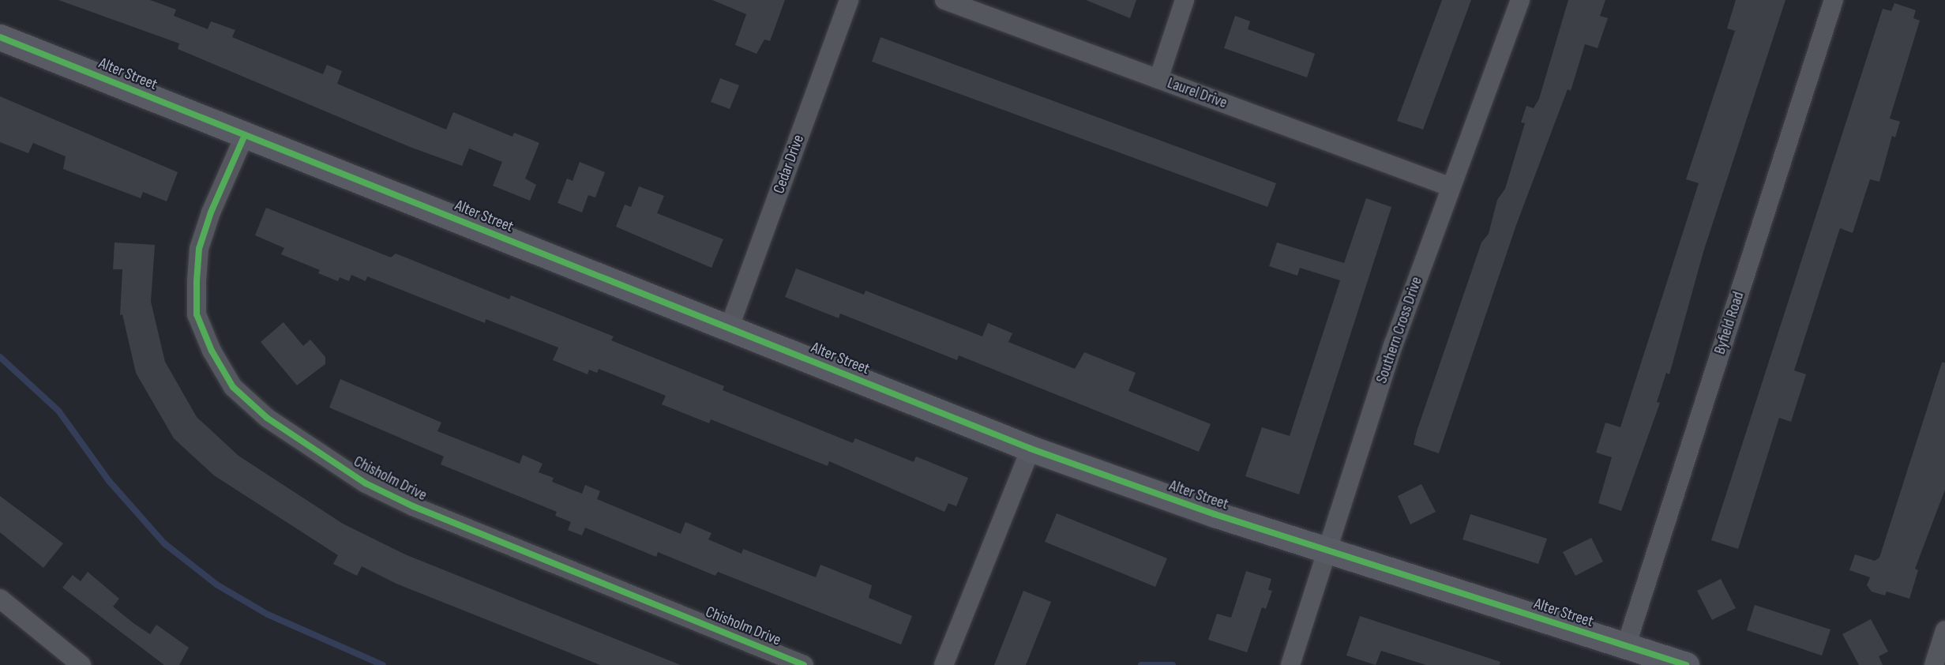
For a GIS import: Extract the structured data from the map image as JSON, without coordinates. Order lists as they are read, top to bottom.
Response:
{
  "streets": {
    "street": [
      "Alter Street",
      "Laurel Drive",
      "Cedar Drive",
      "Byfield Road",
      "Southern Cross Drive",
      "Chisholm Drive"
    ]
  },
  "crossings": [
    ["Alter Street", "Cedar Drive"],
    ["Alter Street", "Byfield Road"],
    ["Alter Street", "Southern Cross Drive"],
    ["Alter Street", "Chisholm Drive"],
    ["Laurel Drive", "Southern Cross Drive"]
  ]
}
